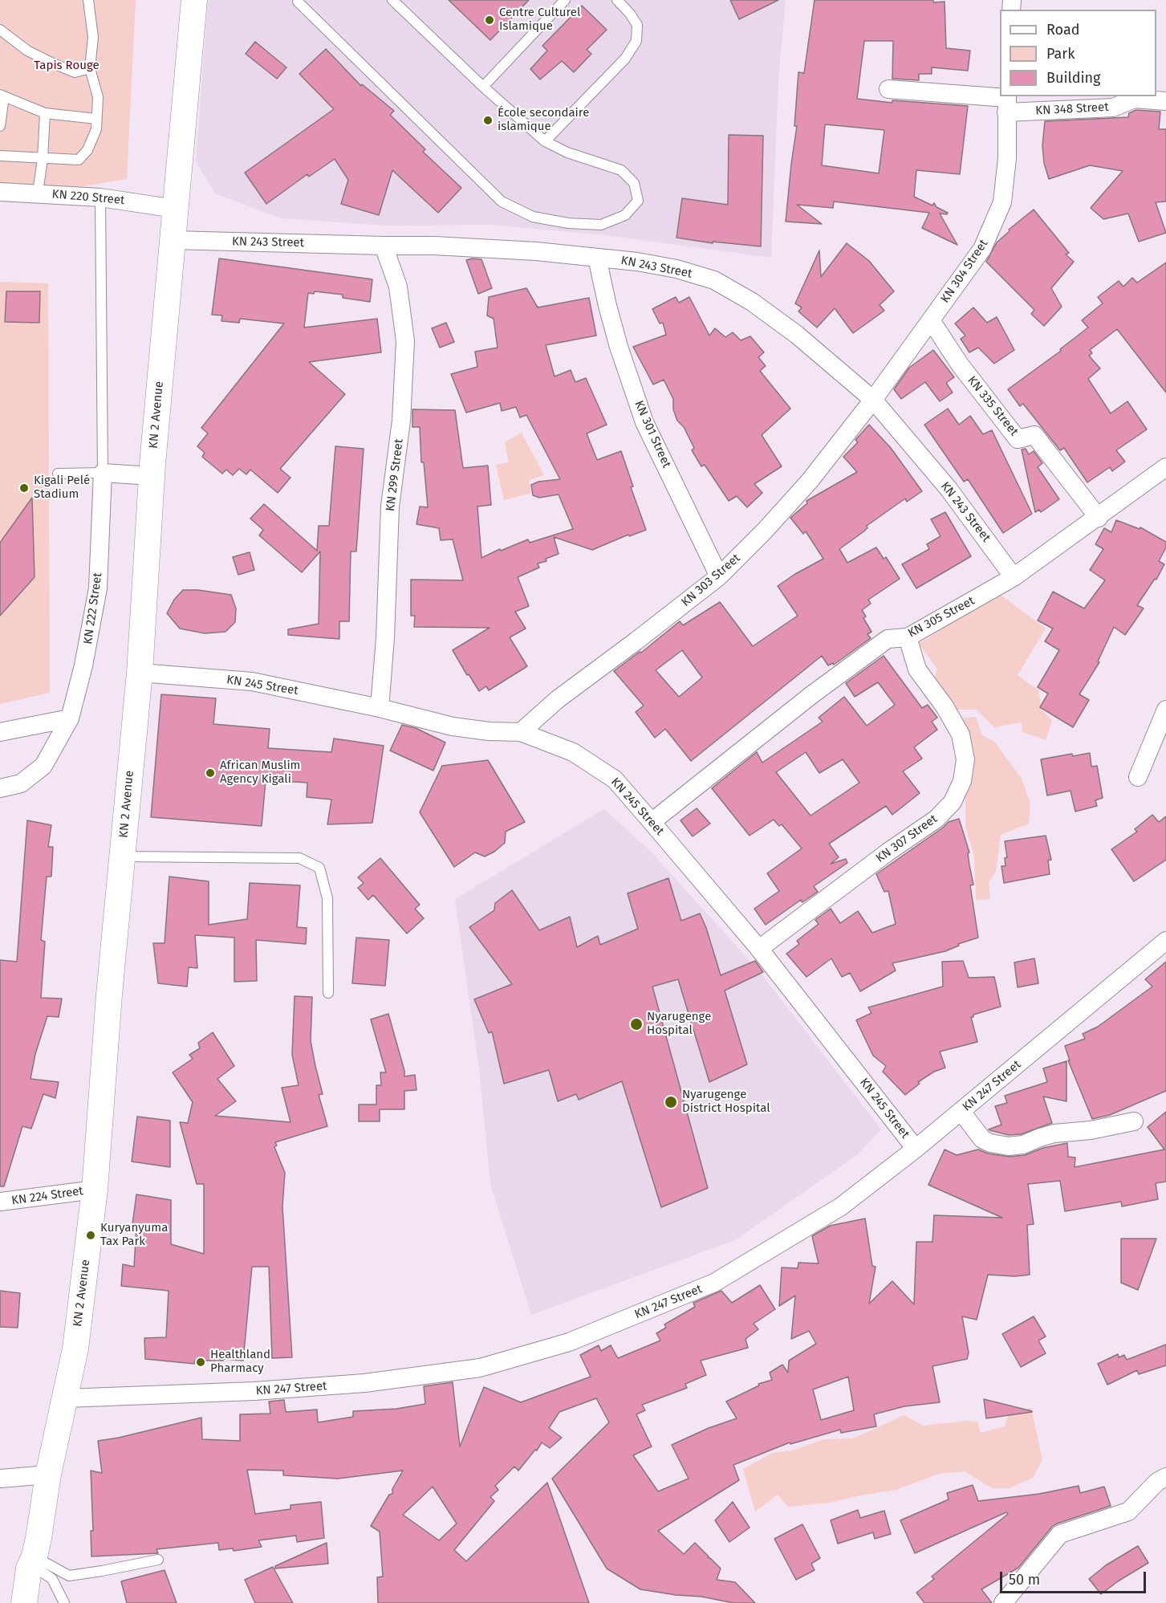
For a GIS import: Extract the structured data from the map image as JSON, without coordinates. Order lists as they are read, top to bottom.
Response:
{
  "streets": {
    "main road": ["KN 2 Avenue"],
    "street": [
      "KN 348 Street",
      "KN 220 Street",
      "KN 243 Street",
      "KN 304 Street",
      "KN 335 Street",
      "KN 301 Street",
      "KN 299 Street",
      "KN 303 Street",
      "KN 222 Street",
      "KN 305 Street",
      "KN 245 Street",
      "KN 307 Street",
      "KN 247 Street",
      "KN 224 Street"
    ]
  },
  "crossings": [
    ["KN 348 Street", "KN 304 Street"],
    ["KN 220 Street", "KN 2 Avenue"],
    ["KN 243 Street", "KN 304 Street"],
    ["KN 243 Street", "KN 2 Avenue"],
    ["KN 243 Street", "KN 301 Street"],
    ["KN 243 Street", "KN 299 Street"],
    ["KN 243 Street", "KN 303 Street"],
    ["KN 243 Street", "KN 305 Street"],
    ["KN 304 Street", "KN 335 Street"],
    ["KN 304 Street", "KN 303 Street"],
    ["KN 335 Street", "KN 305 Street"],
    ["KN 2 Avenue", "KN 245 Street"],
    ["KN 2 Avenue", "KN 247 Street"],
    ["KN 2 Avenue", "KN 224 Street"],
    ["KN 301 Street", "KN 303 Street"],
    ["KN 299 Street", "KN 245 Street"],
    ["KN 303 Street", "KN 245 Street"],
    ["KN 305 Street", "KN 245 Street"],
    ["KN 305 Street", "KN 307 Street"],
    ["KN 245 Street", "KN 307 Street"],
    ["KN 245 Street", "KN 247 Street"]
  ],
  "parks": ["Tapis Rouge"],
  "places": [
    "Centre Culturel Islamique",
    "École secondaire islamique",
    "Kigali Pelé Stadium",
    "African Muslim Agency Kigali",
    "Nyarugenge Hospital",
    "Nyarugenge District Hospital",
    "Kuryanyuma Tax Park",
    "Healthland Pharmacy"
  ],
  "legend": ["Road", "Park", "Building"],
  "scale_bar": "50 m"
}
